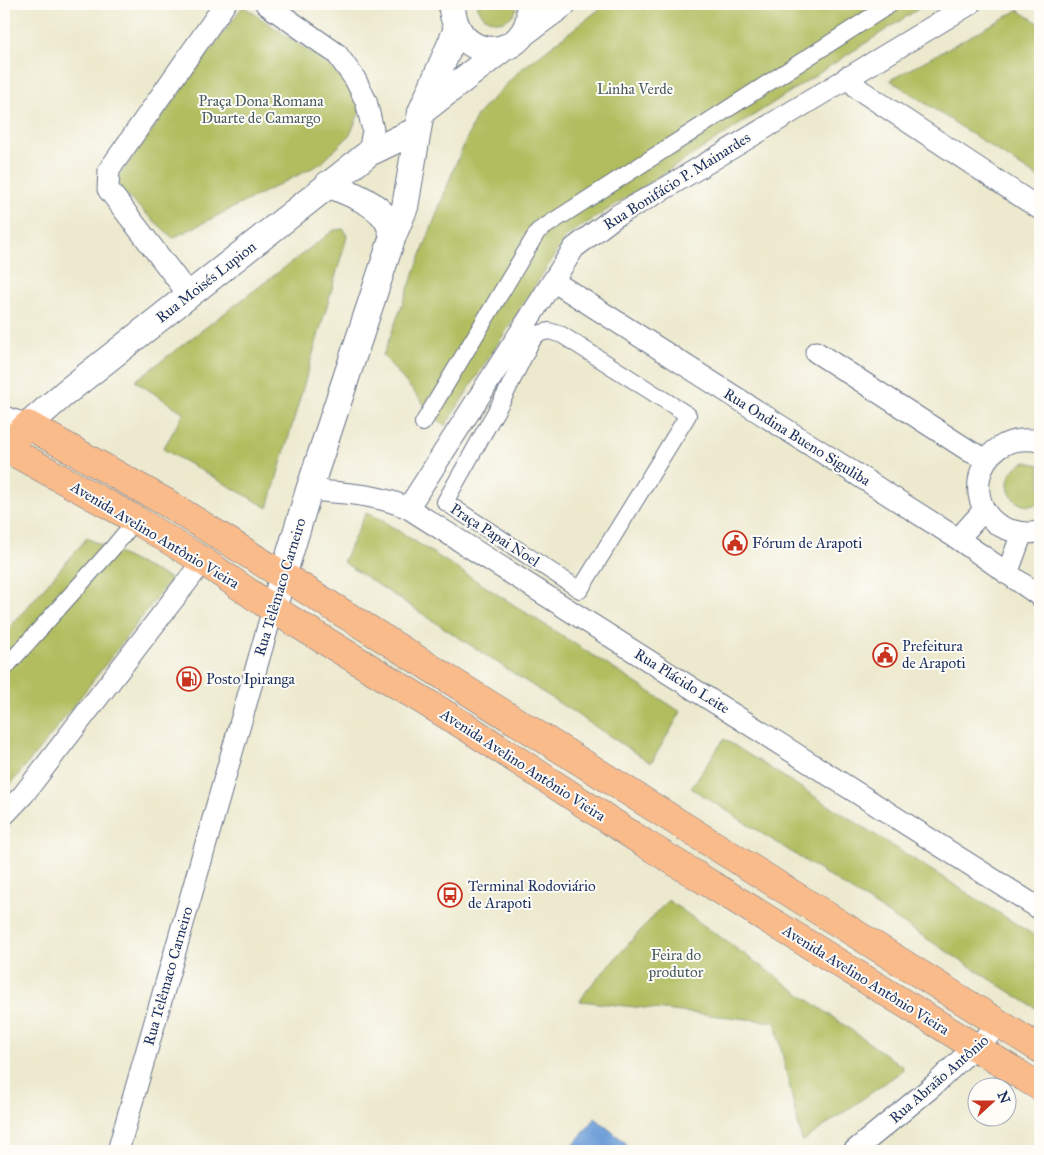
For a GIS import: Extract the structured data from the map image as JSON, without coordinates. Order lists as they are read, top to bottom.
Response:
{
  "streets": {
    "main road": ["Rua Moisés Lupion", "Avenida Avelino Antônio Vieira"],
    "street": [
      "Rua Bonifácio P. Mainardes",
      "Rua Ondina Bueno Siguliba",
      "Praça Papai Noel",
      "Rua Telêmaco Carneiro",
      "Rua Plácido Leite",
      "Rua Abraão Antônio"
    ]
  },
  "crossings": [
    ["Rua Bonifácio P. Mainardes", "Rua Ondina Bueno Siguliba"],
    ["Rua Bonifácio P. Mainardes", "Rua Plácido Leite"],
    ["Rua Moisés Lupion", "Avenida Avelino Antônio Vieira"],
    ["Rua Moisés Lupion", "Rua Telêmaco Carneiro"],
    ["Avenida Avelino Antônio Vieira", "Rua Telêmaco Carneiro"],
    ["Avenida Avelino Antônio Vieira", "Rua Abraão Antônio"],
    ["Rua Telêmaco Carneiro", "Rua Plácido Leite"]
  ],
  "parks": ["Linha Verde", "Praça Dona Romana Duarte de Camargo", "Feira do produtor"],
  "places": {
    "public building": ["Fórum de Arapoti", "Prefeitura de Arapoti"],
    "fuel station": ["Posto Ipiranga"],
    "bus stop": ["Terminal Rodoviário de Arapoti"]
  },
  "north": "right"
}
